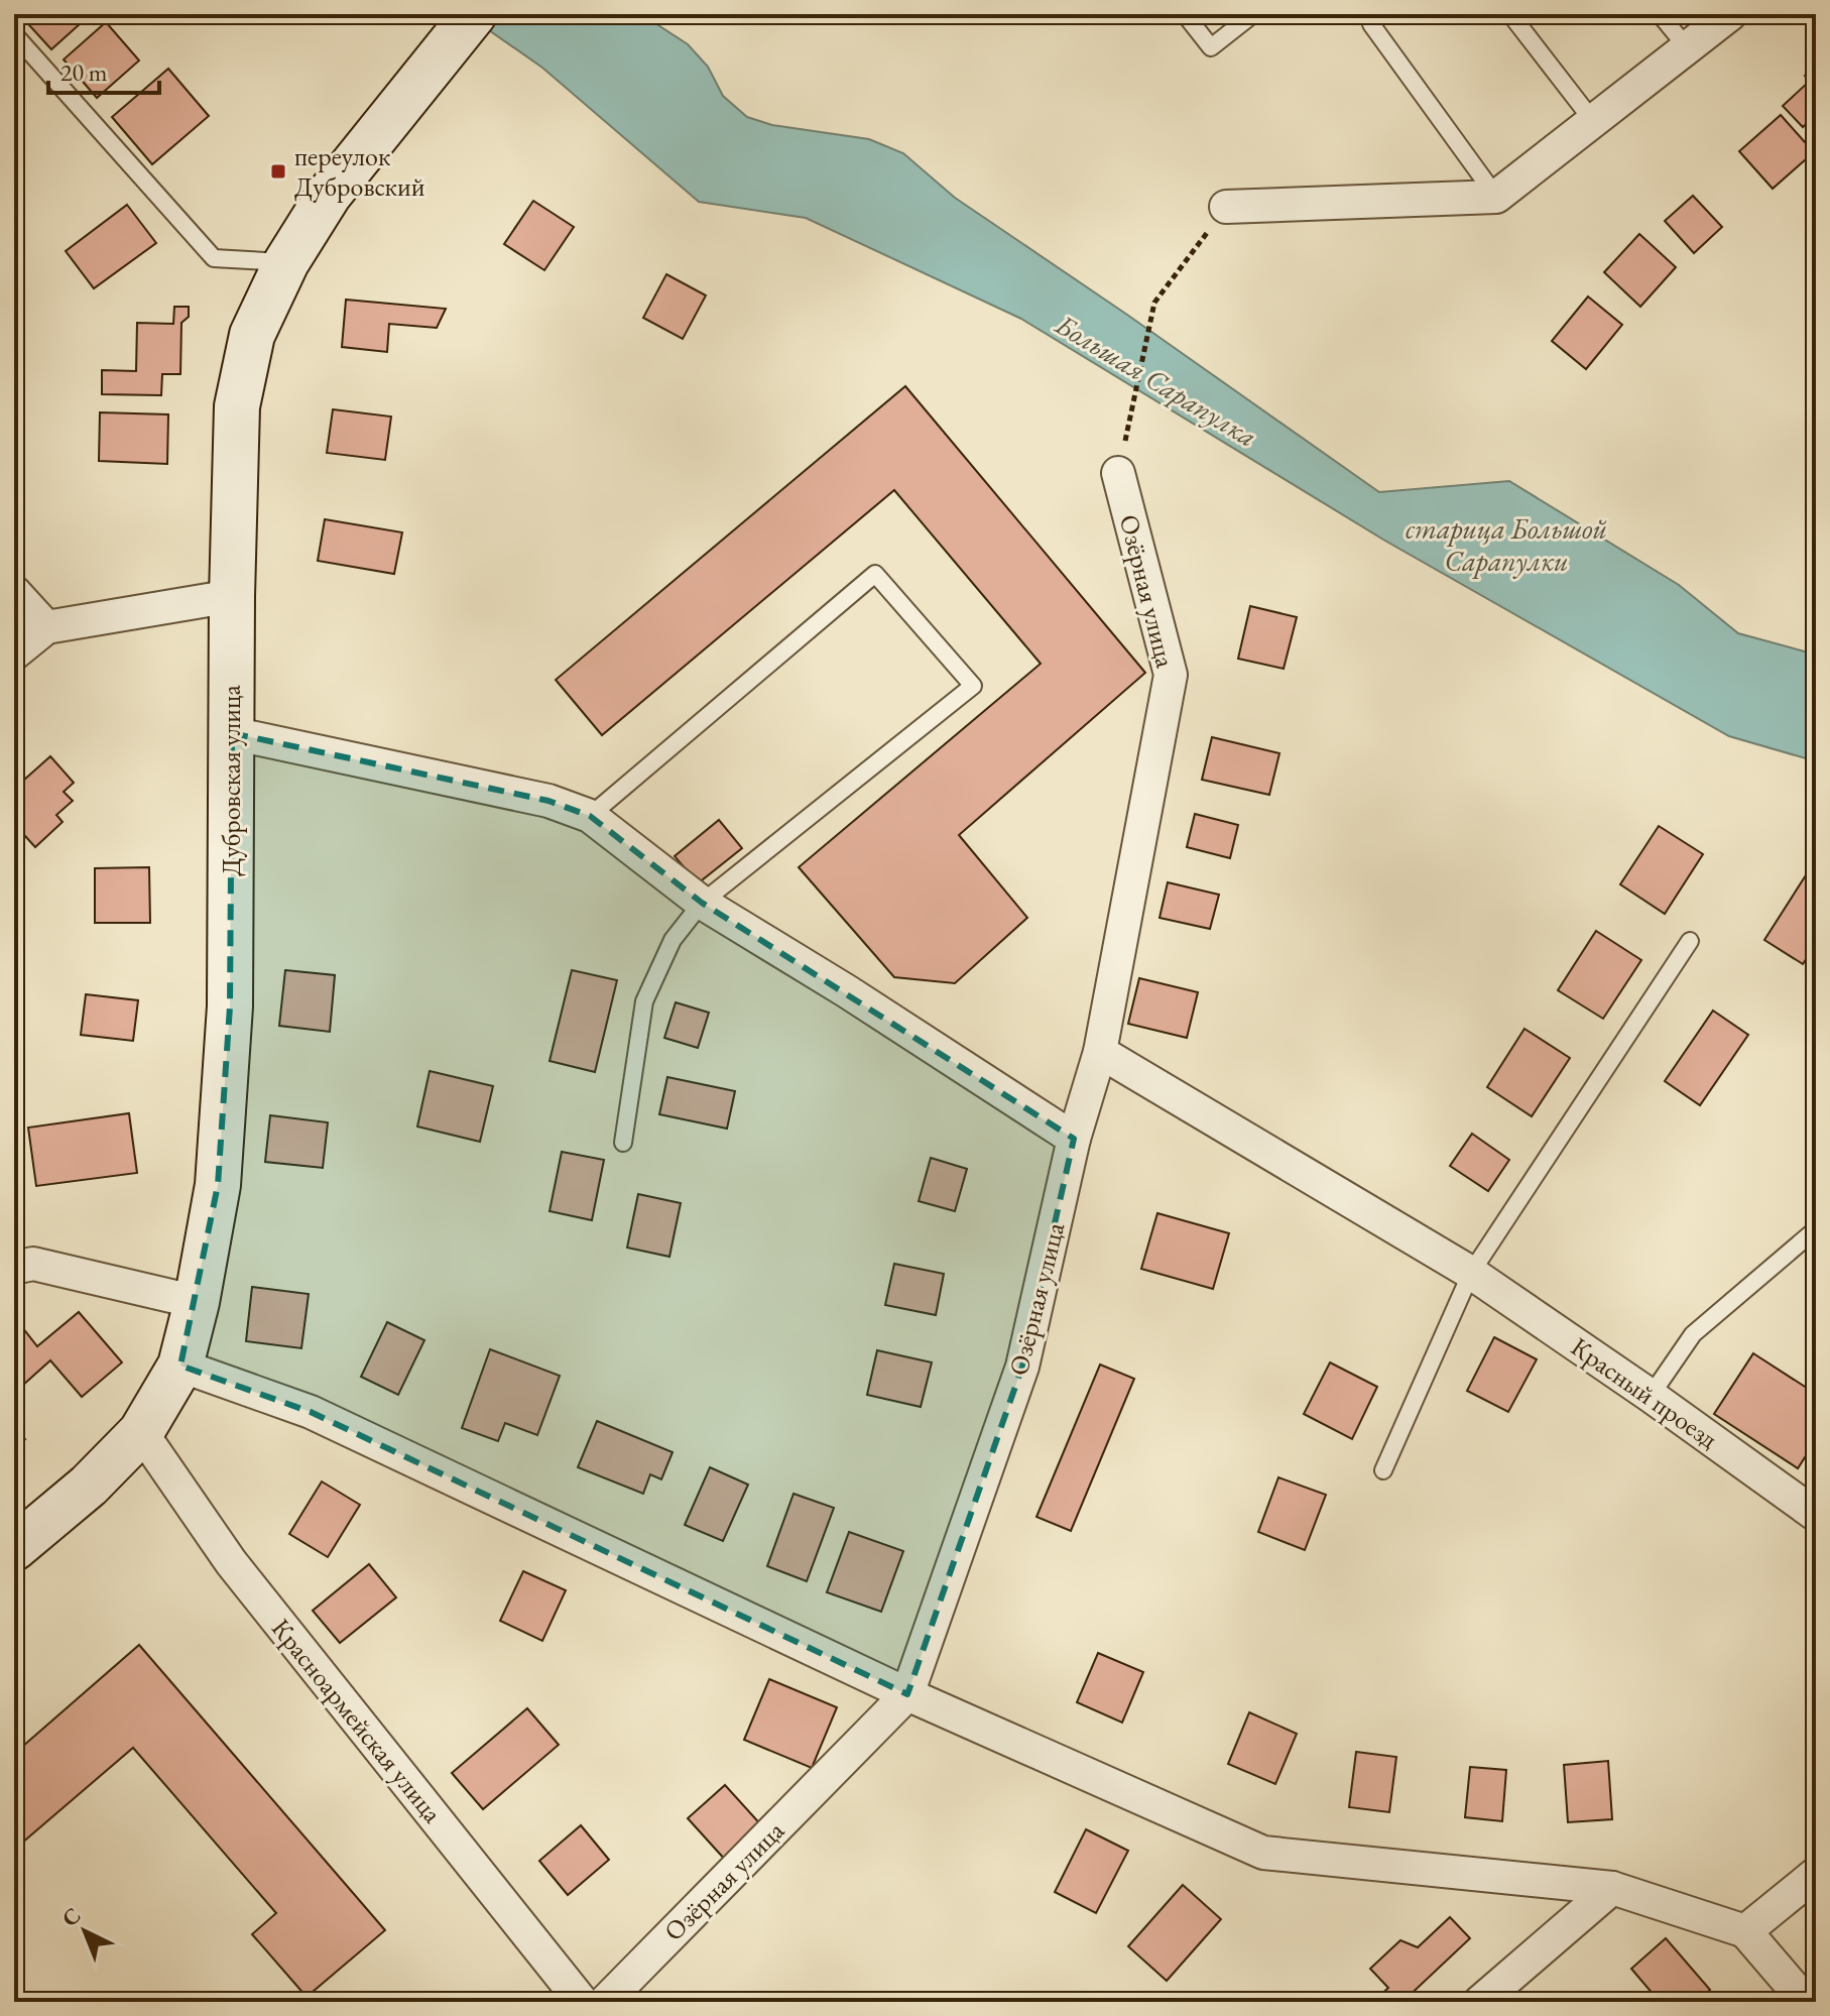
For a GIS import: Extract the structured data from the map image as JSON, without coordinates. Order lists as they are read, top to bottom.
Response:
{
  "streets": {
    "main road": ["Дубровская улица"],
    "street": ["Озёрная улица", "Красный проезд", "Красноармейская улица"]
  },
  "crossings": [
    ["Озёрная улица", "Красный проезд"],
    ["Дубровская улица", "Красноармейская улица"]
  ],
  "water": ["Большая Сарапулка", "старица Большой Сарапулки"],
  "places": {
    "transit": ["переулок Дубровский"]
  },
  "scale_bar": "20 m",
  "north": "top left"
}
